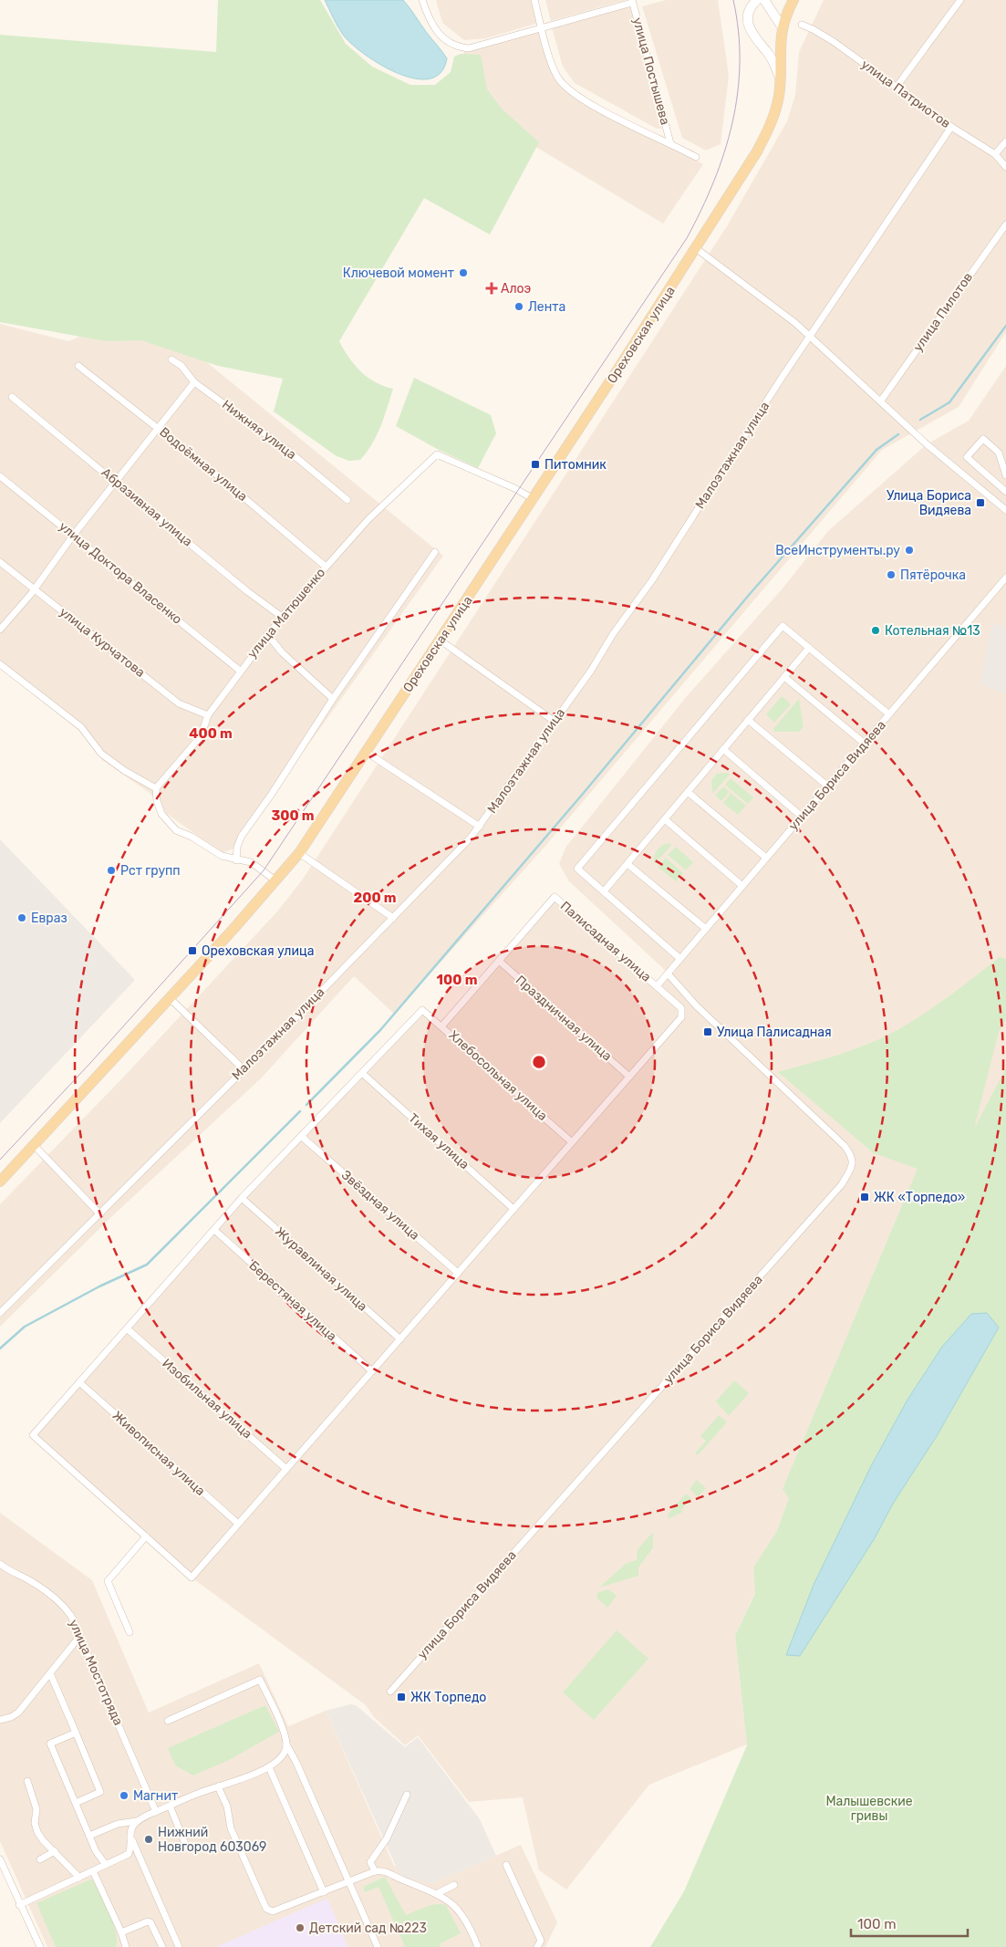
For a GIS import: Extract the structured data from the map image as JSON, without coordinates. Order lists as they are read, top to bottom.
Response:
{
  "streets": {
    "main road": ["Ореховская улица"],
    "street": [
      "улица Постышева",
      "улица Патриотов",
      "улица Пилотов",
      "Нижняя улица",
      "Малоэтажная улица",
      "Водоёмная улица",
      "Абразивная улица",
      "улица Доктора Власенко",
      "улица Матюшенко",
      "улица Курчатова",
      "улица Бориса Видяева",
      "Палисадная улица",
      "Праздничная улица",
      "Хлебосольная улица",
      "Тихая улица",
      "Звёздная улица",
      "Журавлиная улица",
      "Берестяная улица",
      "Изобильная улица",
      "Живописная улица",
      "улица Мостотряда"
    ]
  },
  "crossings": [
    ["улица Патриотов", "Малоэтажная улица"],
    ["Ореховская улица", "улица Матюшенко"],
    ["Водоёмная улица", "улица Матюшенко"],
    ["Абразивная улица", "улица Матюшенко"],
    ["улица Доктора Власенко", "улица Матюшенко"],
    ["улица Матюшенко", "улица Курчатова"],
    ["улица Бориса Видяева", "Палисадная улица"],
    ["Палисадная улица", "Праздничная улица"],
    ["Палисадная улица", "Хлебосольная улица"],
    ["Палисадная улица", "Тихая улица"],
    ["Палисадная улица", "Звёздная улица"],
    ["Палисадная улица", "Журавлиная улица"],
    ["Палисадная улица", "Берестяная улица"],
    ["Палисадная улица", "Изобильная улица"],
    ["Палисадная улица", "Живописная улица"],
    ["Хлебосольная улица", "Тихая улица"]
  ],
  "parks": ["Малышевские гривы"],
  "places": {
    "other": [
      "Ключевой момент",
      "Лента",
      "ВсеИнструменты.ру",
      "Пятёрочка",
      "Котельная №13",
      "Рст групп",
      "Евраз",
      "Магнит",
      "Нижний Новгород 603069",
      "Детский сад №223"
    ],
    "health": ["Алоэ"],
    "transit": [
      "Питомник",
      "Улица Бориса Видяева",
      "Ореховская улица",
      "Улица Палисадная",
      "ЖК «Торпедо»",
      "ЖК Торпедо"
    ]
  },
  "scale_bar": "100 m",
  "rings": [
    "400 m",
    "300 m",
    "200 m",
    "100 m"
  ]
}
